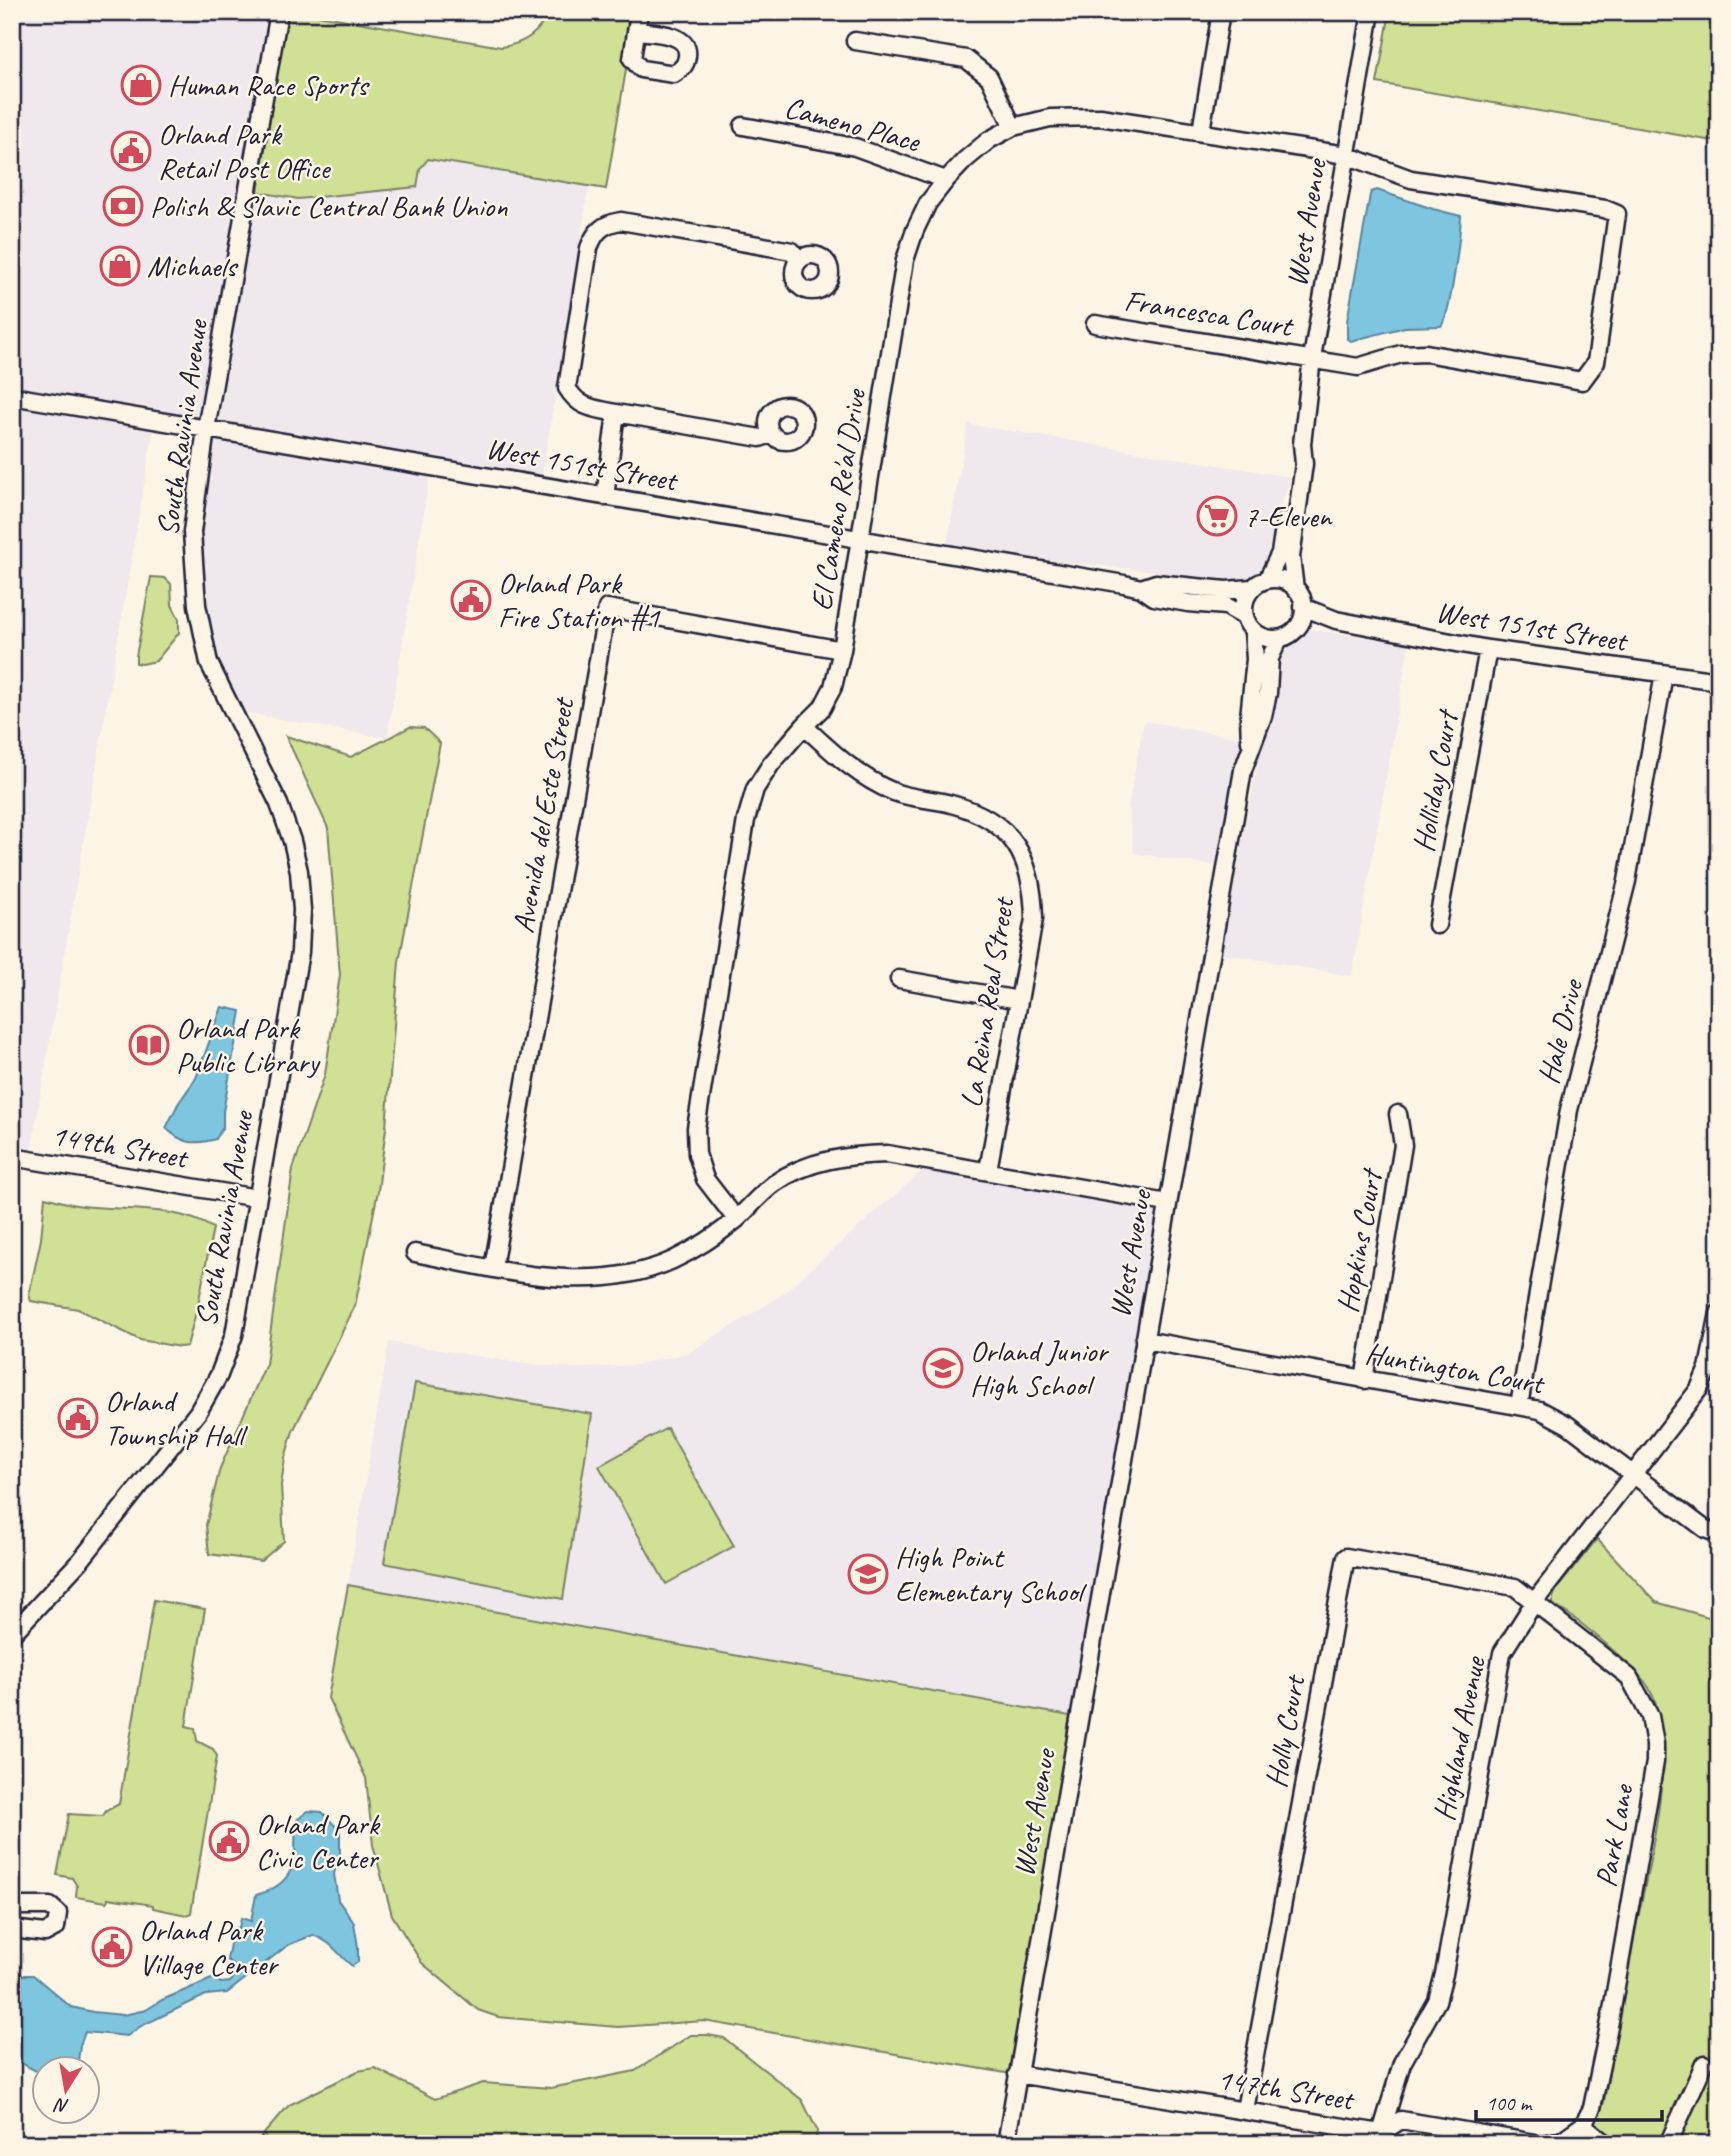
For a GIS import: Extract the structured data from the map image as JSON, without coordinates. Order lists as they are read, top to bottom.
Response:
{
  "streets": {
    "street": [
      "Cameno Place",
      "West Avenue",
      "Francesca Court",
      "South Ravinia Avenue",
      "West 151st Street",
      "El Cameno Re'al Drive",
      "Holliday Court",
      "Avenida del Este Street",
      "La Reina Real Street",
      "Hale Drive",
      "149th Street",
      "Hopkins Court",
      "Huntington Court",
      "Holly Court",
      "Highland Avenue",
      "Park Lane",
      "147th Street"
    ]
  },
  "crossings": [
    ["Cameno Place", "El Cameno Re'al Drive"],
    ["West Avenue", "Francesca Court"],
    ["West Avenue", "West 151st Street"],
    ["West Avenue", "El Cameno Re'al Drive"],
    ["West Avenue", "Huntington Court"],
    ["West Avenue", "147th Street"],
    ["Francesca Court", "El Cameno Re'al Drive"],
    ["South Ravinia Avenue", "West 151st Street"],
    ["South Ravinia Avenue", "149th Street"],
    ["West 151st Street", "El Cameno Re'al Drive"],
    ["West 151st Street", "Holliday Court"],
    ["West 151st Street", "Hale Drive"],
    ["El Cameno Re'al Drive", "Avenida del Este Street"],
    ["El Cameno Re'al Drive", "La Reina Real Street"],
    ["Hale Drive", "Huntington Court"],
    ["Hopkins Court", "Huntington Court"],
    ["Huntington Court", "Highland Avenue"],
    ["Holly Court", "Highland Avenue"],
    ["Holly Court", "Park Lane"],
    ["Holly Court", "147th Street"],
    ["Highland Avenue", "Park Lane"],
    ["Highland Avenue", "147th Street"],
    ["Park Lane", "147th Street"]
  ],
  "places": {
    "shop": ["Human Race Sports", "Michaels"],
    "public building": [
      "Orland Park Retail Post Office",
      "Orland Park Fire Station #1",
      "Orland Township Hall",
      "Orland Park Civic Center",
      "Orland Park Village Center"
    ],
    "bank": ["Polish & Slavic Central Bank Union"],
    "supermarket": ["7-Eleven"],
    "library": ["Orland Park Public Library"],
    "school or university": ["Orland Junior High School", "High Point Elementary School"]
  },
  "scale_bar": "100 m",
  "north": "bottom"
}
